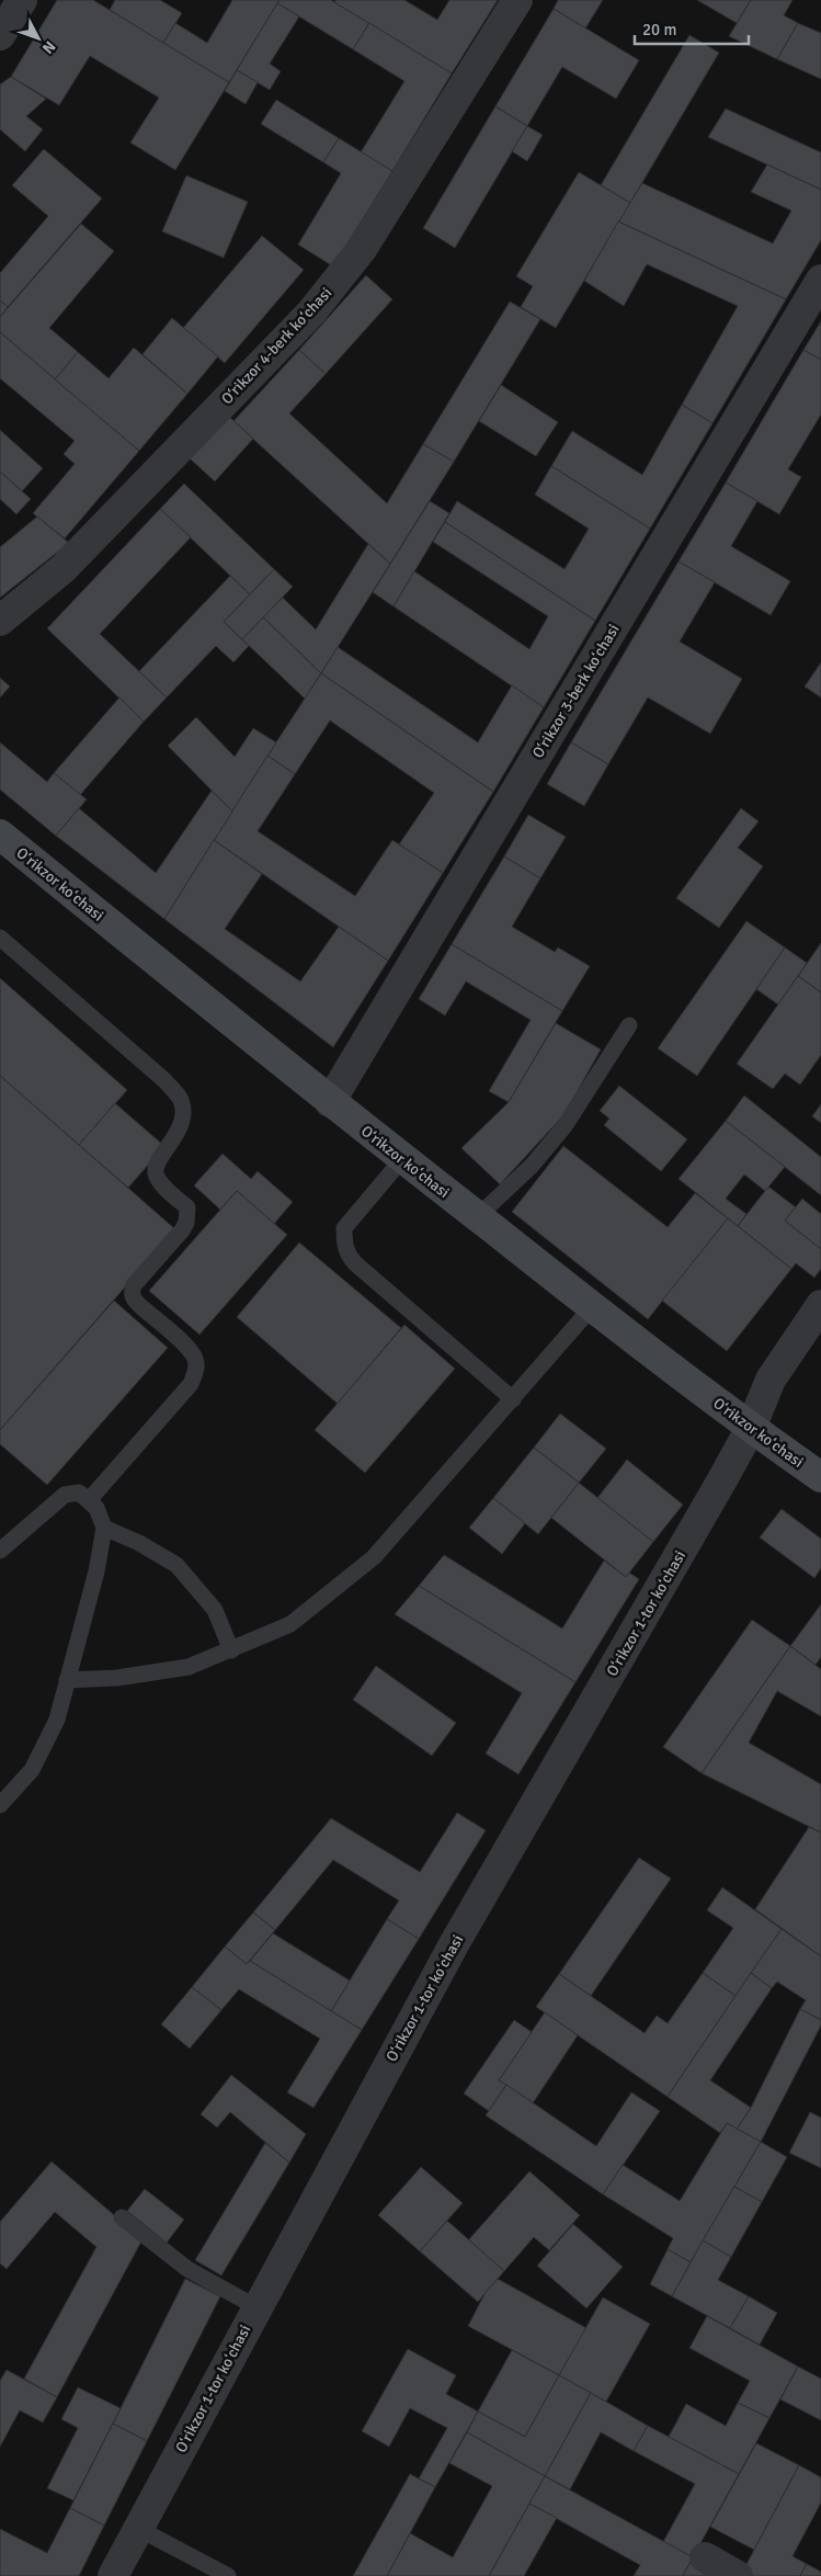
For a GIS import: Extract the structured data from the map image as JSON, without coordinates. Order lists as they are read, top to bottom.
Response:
{
  "streets": {
    "main road": ["Oʻrikzor koʻchasi"],
    "street": ["Oʻrikzor 4-berk koʻchasi", "Oʻrikzor 3-berk koʻchasi", "Oʻrikzor 1-tor koʻchasi"]
  },
  "crossings": [
    ["Oʻrikzor 3-berk koʻchasi", "Oʻrikzor koʻchasi"],
    ["Oʻrikzor koʻchasi", "Oʻrikzor 1-tor koʻchasi"]
  ],
  "scale_bar": "20 m",
  "north": "bottom right"
}
